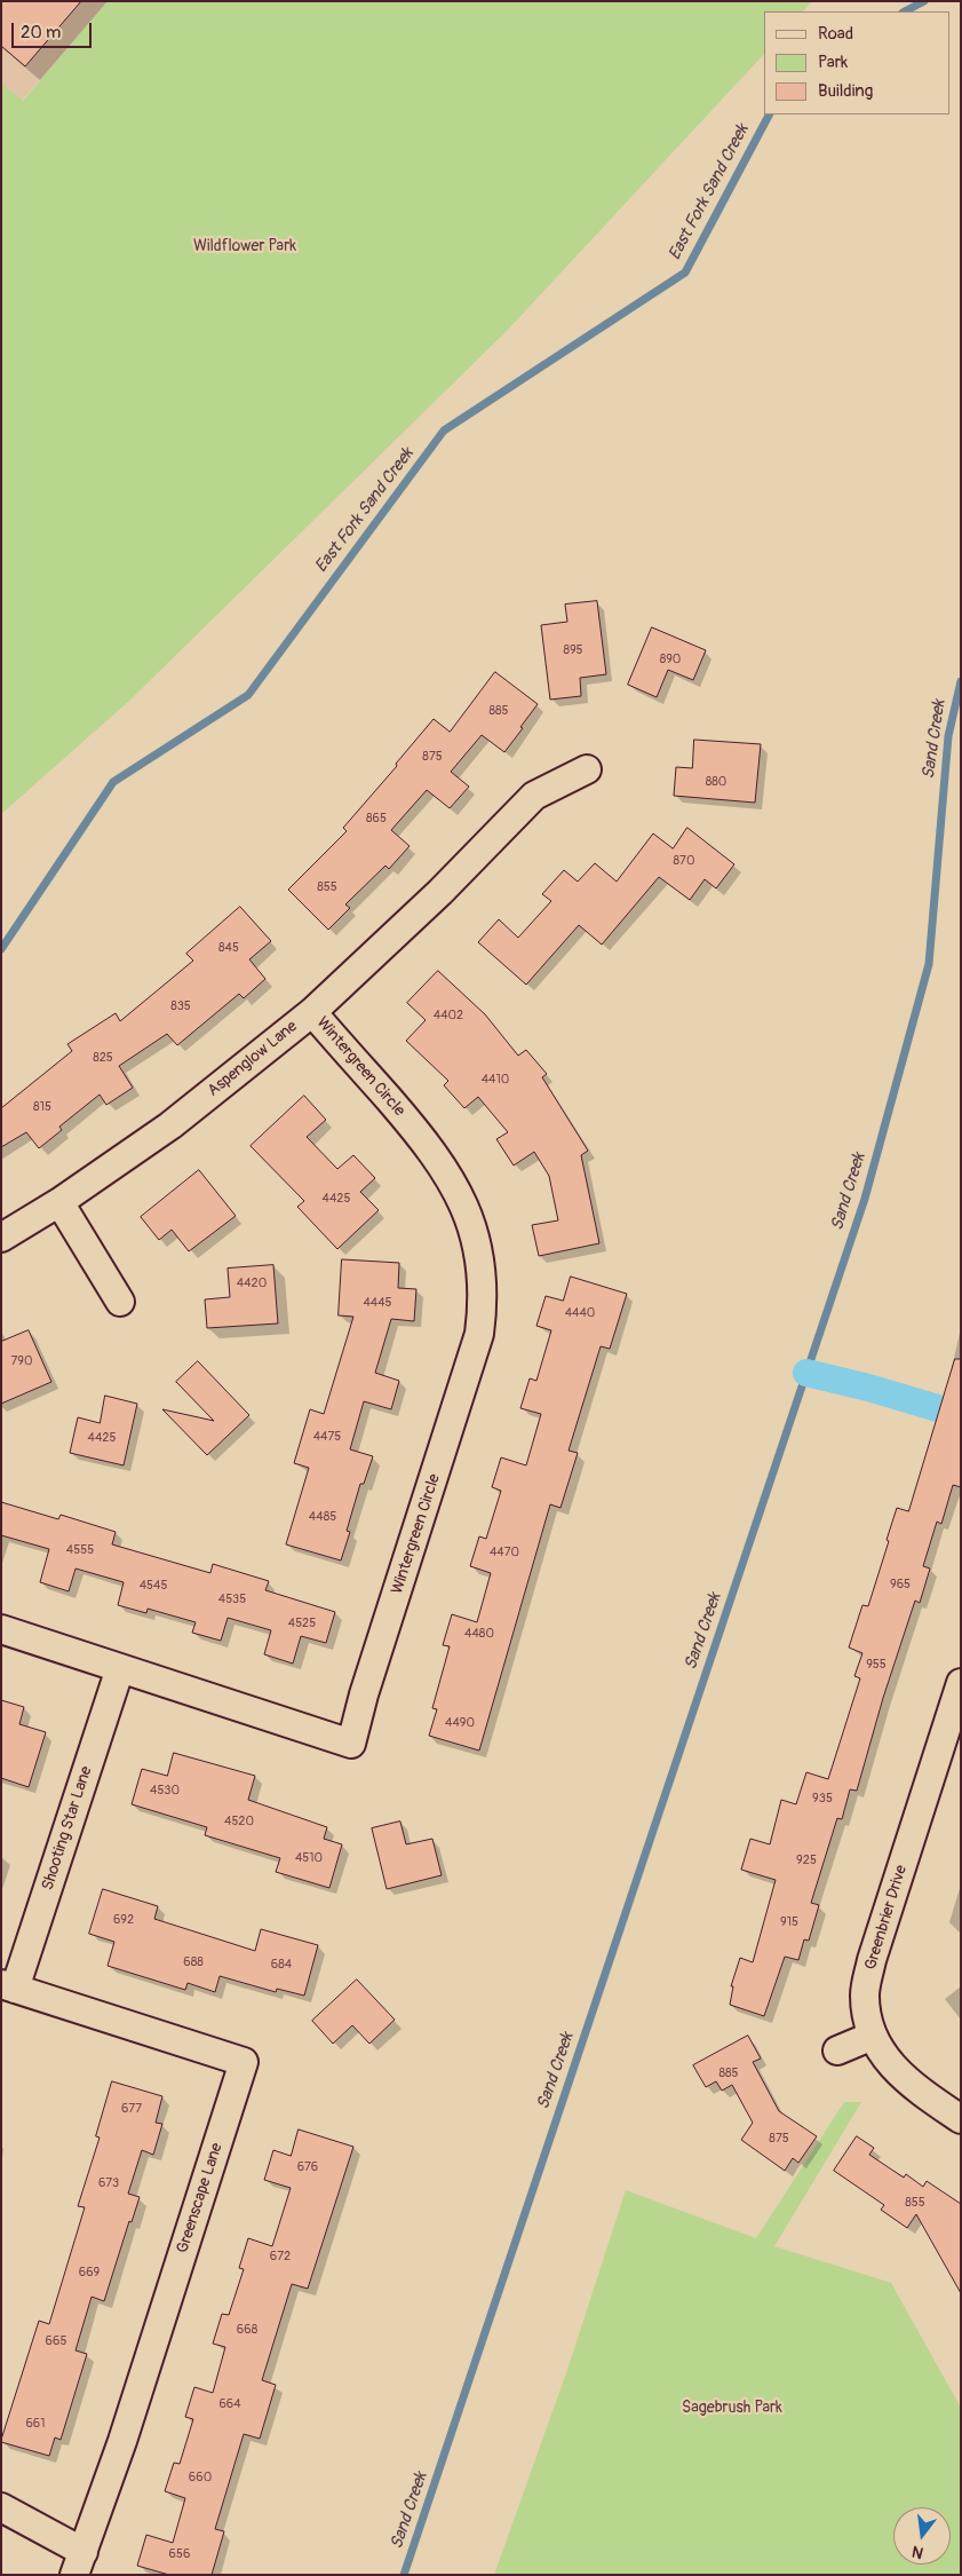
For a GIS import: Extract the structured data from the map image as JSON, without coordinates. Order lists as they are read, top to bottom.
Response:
{
  "streets": {
    "street": [
      "Aspenglow Lane",
      "Wintergreen Circle",
      "Shooting Star Lane",
      "Greenbrier Drive",
      "Greenscape Lane"
    ]
  },
  "crossings": [
    ["Aspenglow Lane", "Wintergreen Circle"],
    ["Wintergreen Circle", "Shooting Star Lane"],
    ["Shooting Star Lane", "Greenscape Lane"]
  ],
  "water": ["East Fork Sand Creek", "Sand Creek"],
  "parks": ["Wildflower Park", "Sagebrush Park"],
  "house_numbers": [
    "895",
    "890",
    "885",
    "875",
    "880",
    "865",
    "870",
    "855",
    "845",
    "835",
    "4402",
    "825",
    "4410",
    "815",
    "4425",
    "4420",
    "4445",
    "4440",
    "790",
    "4475",
    "4425",
    "4485",
    "4555",
    "4470",
    "965",
    "4545",
    "4535",
    "4525",
    "4480",
    "955",
    "4490",
    "4530",
    "935",
    "4520",
    "4510",
    "925",
    "692",
    "915",
    "688",
    "684",
    "885",
    "677",
    "875",
    "676",
    "673",
    "855",
    "672",
    "669",
    "668",
    "665",
    "664",
    "661",
    "660",
    "656"
  ],
  "legend": ["Road", "Park", "Building"],
  "scale_bar": "20 m",
  "north": "bottom"
}
